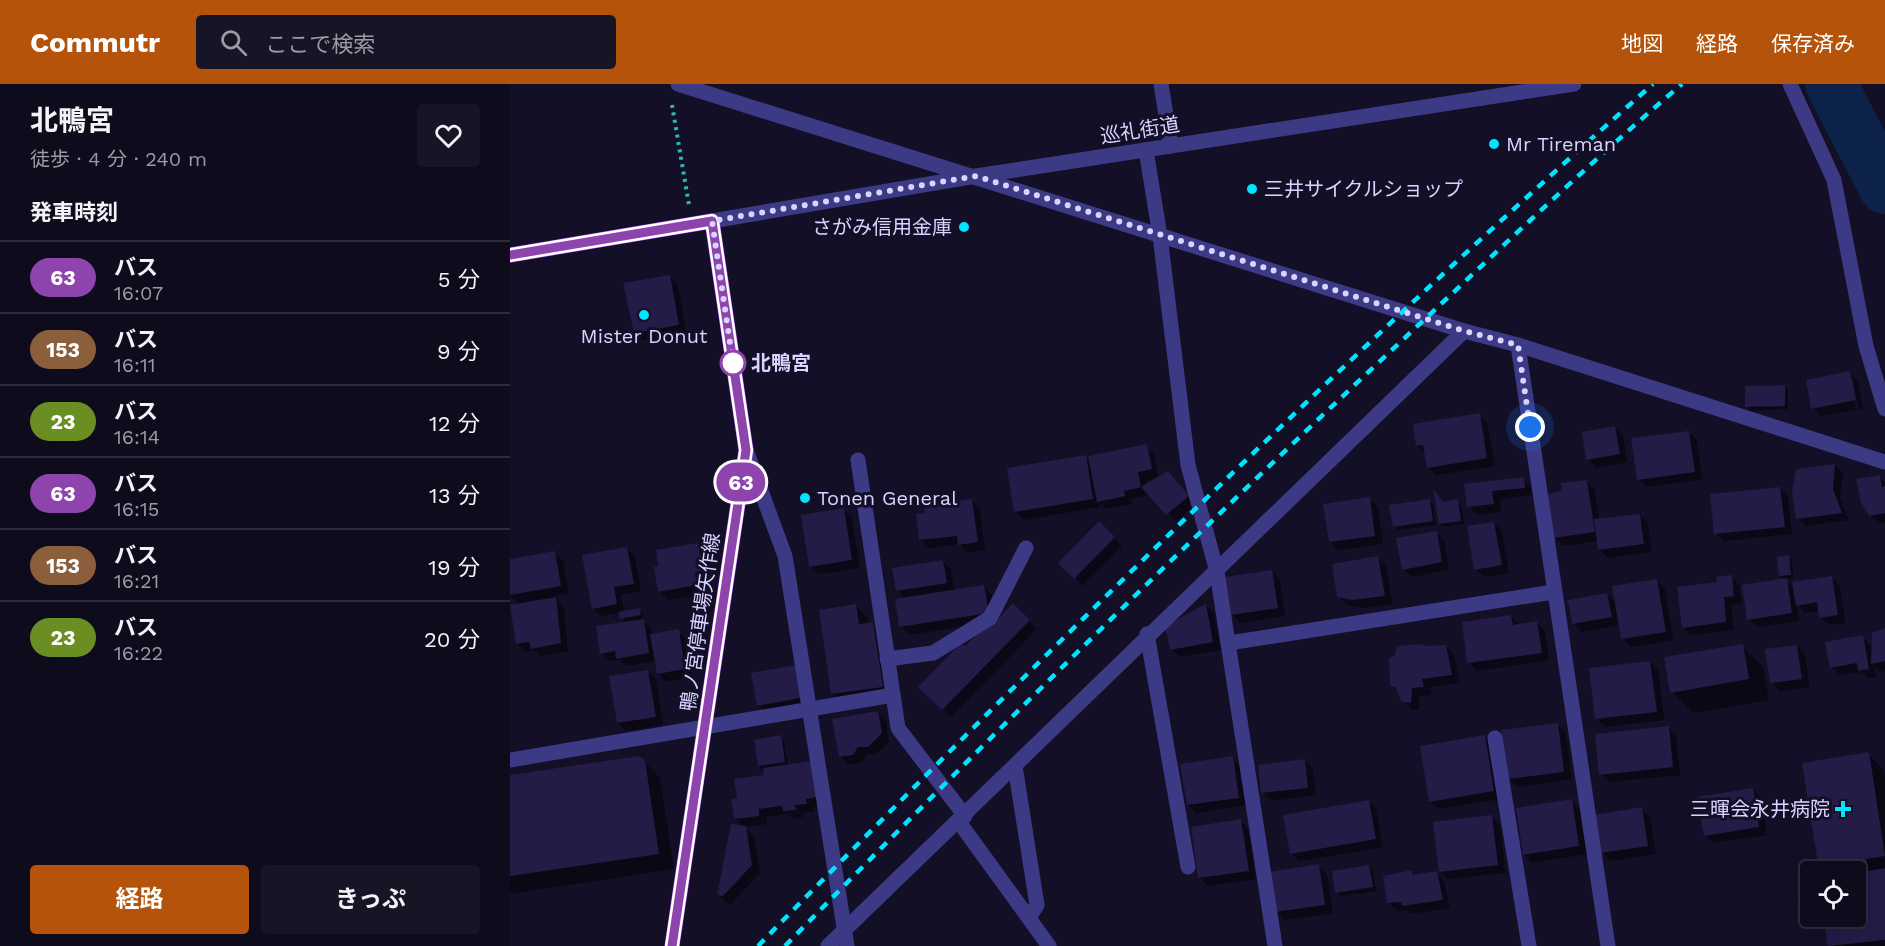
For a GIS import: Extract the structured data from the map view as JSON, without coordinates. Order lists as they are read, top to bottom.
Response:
{
  "streets": {
    "main road": ["鴨ノ宮停車場矢作線"],
    "street": ["巡礼街道"]
  },
  "crossings": [
    ["巡礼街道", "鴨ノ宮停車場矢作線"]
  ],
  "places": {
    "other": [
      "Mr Tireman",
      "三井サイクルショップ",
      "さがみ信用金庫",
      "Mister Donut",
      "北鴨宮",
      "Tonen General"
    ],
    "health": ["三暉会永井病院"]
  },
  "lines": ["bus line 63"],
  "page": {
    "header": "Commutr",
    "search": "ここで検索",
    "nav": ["地図", "経路", "保存済み"],
    "heading": [
      ["北鴨宮", "徒歩 · 4 分 · 240 m"],
      "発車時刻"
    ],
    "on_map": "63",
    "list": [
      {
        "mark": "63",
        "name": "バス",
        "note": "16:07",
        "value": "5 分"
      },
      {
        "mark": "153",
        "name": "バス",
        "note": "16:11",
        "value": "9 分"
      },
      {
        "mark": "23",
        "name": "バス",
        "note": "16:14",
        "value": "12 分"
      },
      {
        "mark": "63",
        "name": "バス",
        "note": "16:15",
        "value": "13 分"
      },
      {
        "mark": "153",
        "name": "バス",
        "note": "16:21",
        "value": "19 分"
      },
      {
        "mark": "23",
        "name": "バス",
        "note": "16:22",
        "value": "20 分"
      }
    ],
    "buttons": ["経路", "きっぷ"]
  }
}
